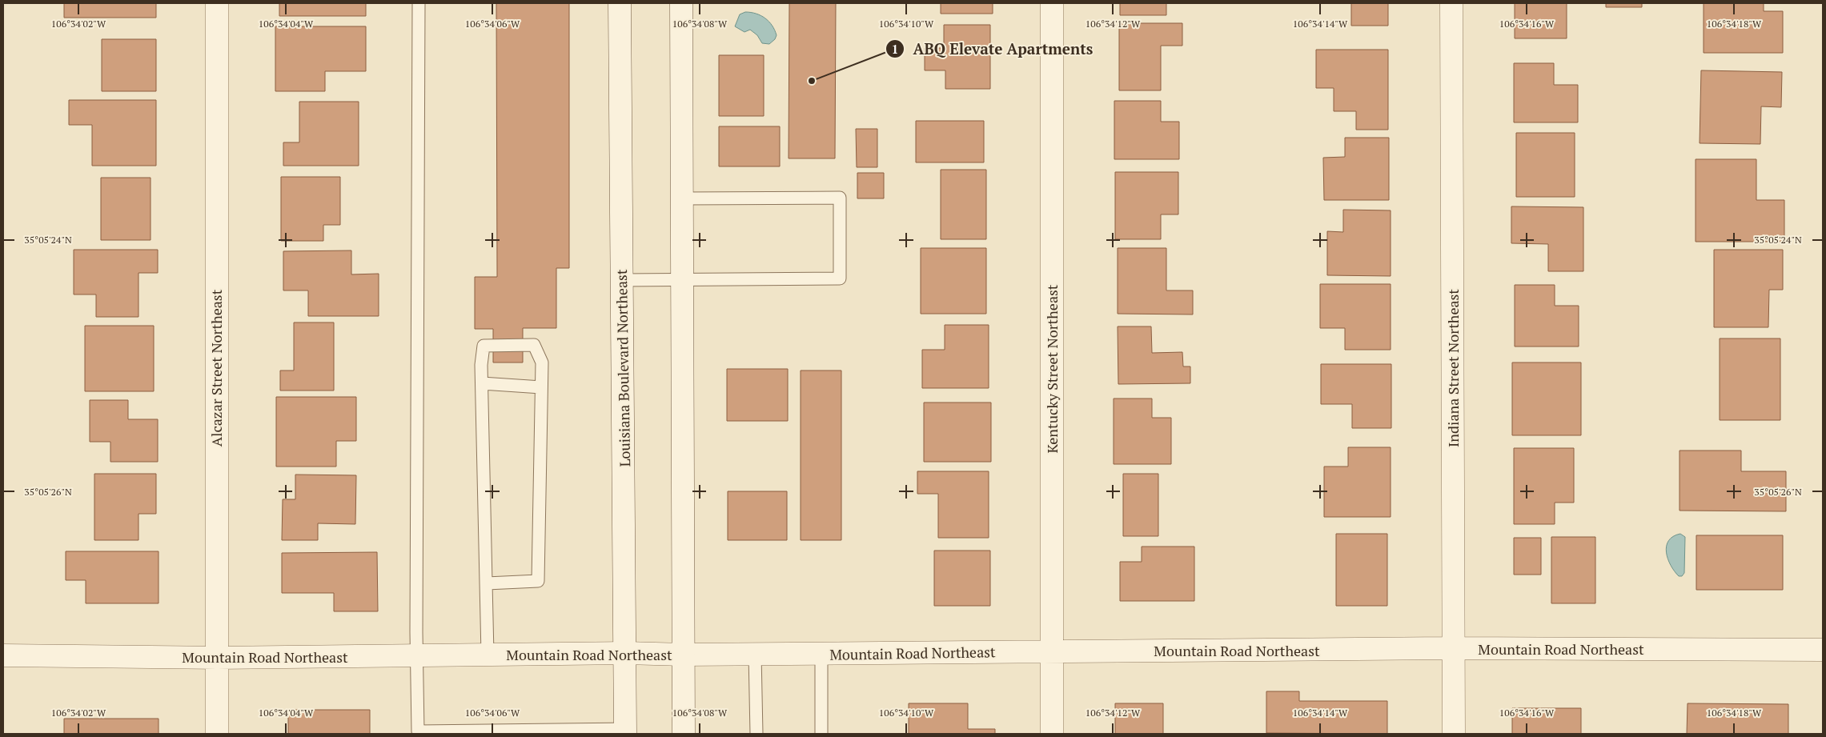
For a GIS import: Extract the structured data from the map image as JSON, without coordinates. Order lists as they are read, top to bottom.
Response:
{
  "streets": {
    "street": [
      "Alcazar Street Northeast",
      "Louisiana Boulevard Northeast",
      "Indiana Street Northeast",
      "Kentucky Street Northeast",
      "Mountain Road Northeast"
    ]
  },
  "crossings": [
    ["Alcazar Street Northeast", "Mountain Road Northeast"],
    ["Louisiana Boulevard Northeast", "Mountain Road Northeast"],
    ["Indiana Street Northeast", "Mountain Road Northeast"],
    ["Kentucky Street Northeast", "Mountain Road Northeast"]
  ],
  "places": ["ABQ Elevate Apartments"],
  "coordinates": [
    "106°34'02\"W",
    "106°34'04\"W",
    "106°34'06\"W",
    "106°34'08\"W",
    "106°34'10\"W",
    "106°34'12\"W",
    "106°34'14\"W",
    "106°34'16\"W",
    "106°34'18\"W",
    "35°05'24\"N",
    "35°05'26\"N"
  ]
}
